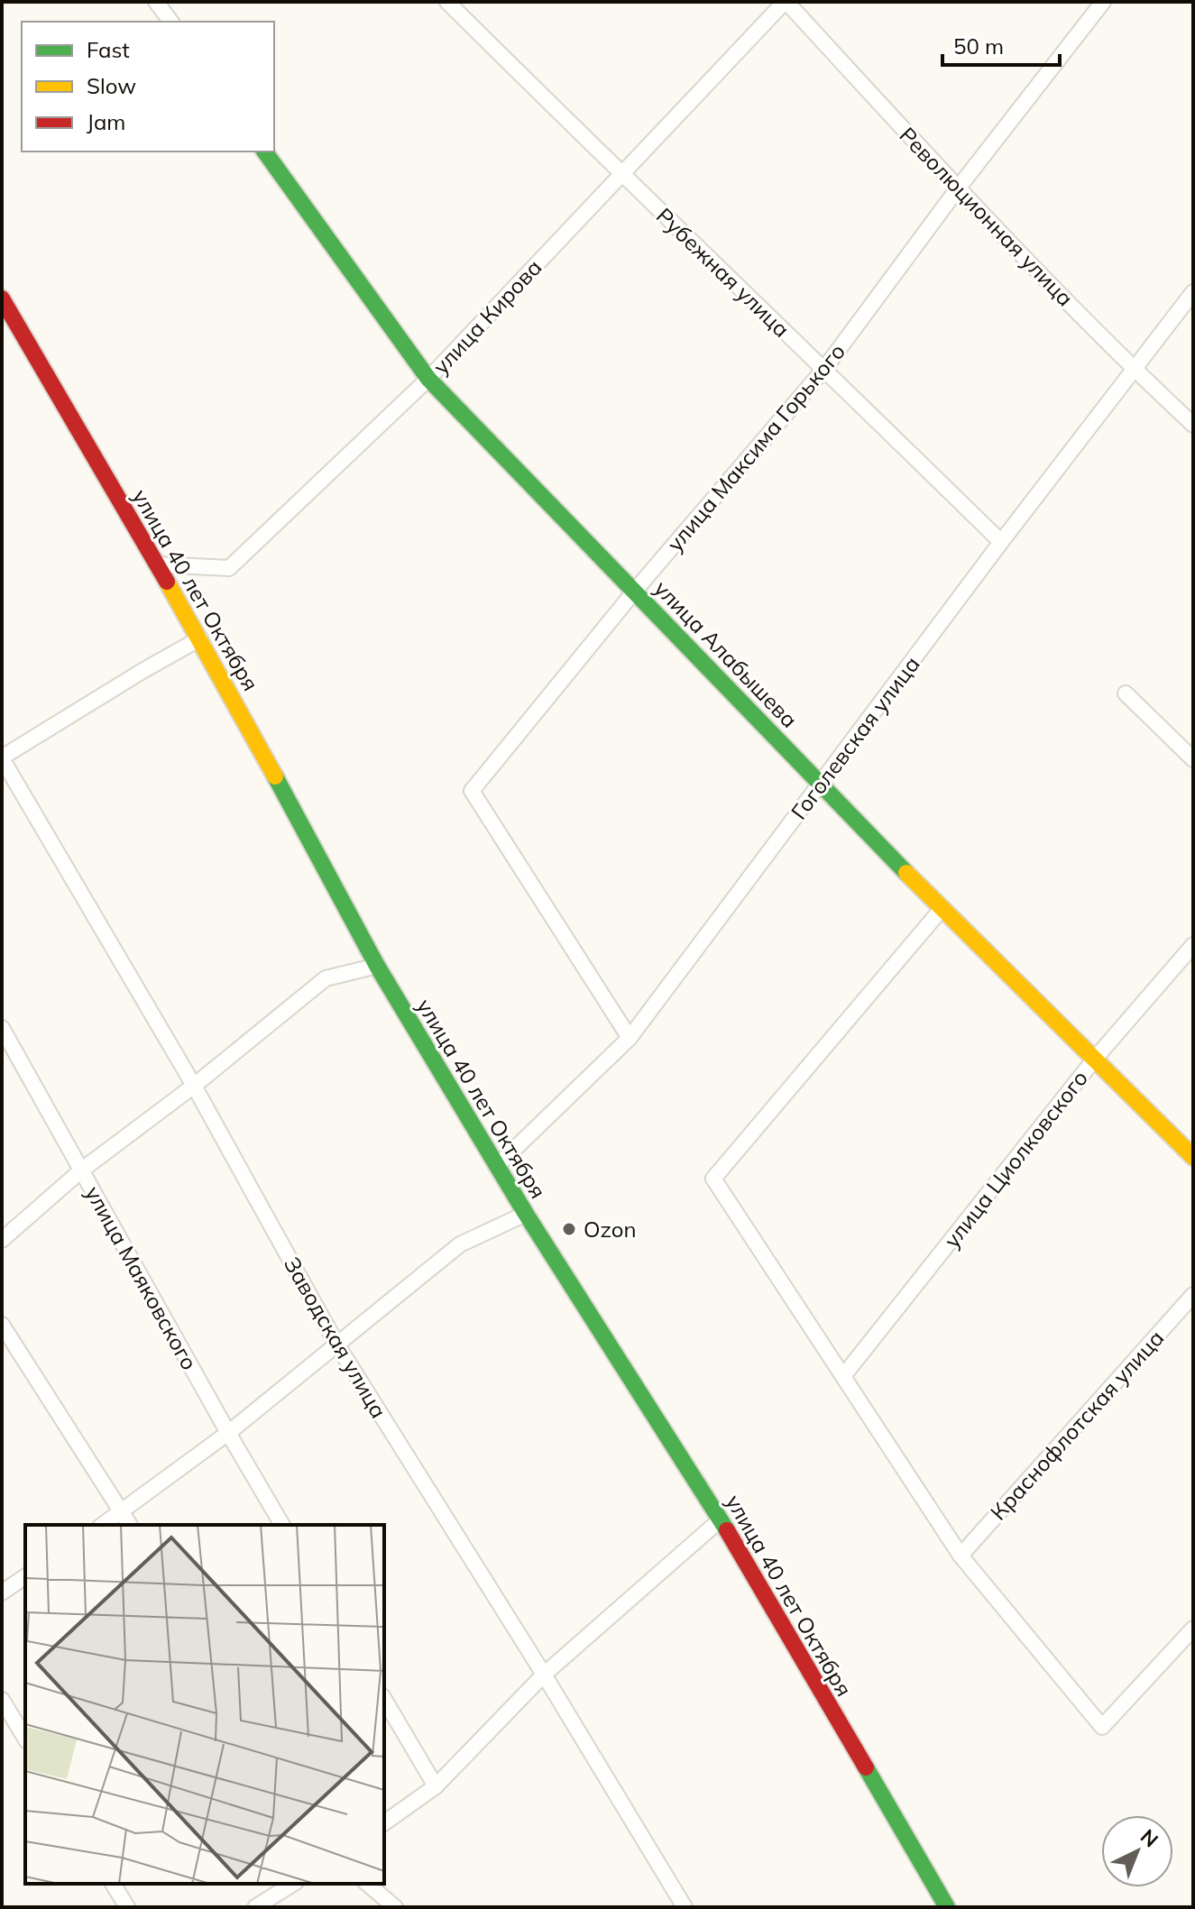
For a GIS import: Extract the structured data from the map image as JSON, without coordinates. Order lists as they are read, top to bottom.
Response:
{
  "streets": {
    "street": [
      "Революционная улица",
      "Рубежная улица",
      "улица Кирова",
      "улица Максима Горького",
      "улица 40 лет Октября",
      "улица Алабышева",
      "Гоголевская улица",
      "улица Циолковского",
      "улица Маяковского",
      "Заводская улица",
      "Краснофлотская улица"
    ]
  },
  "crossings": [
    ["Революционная улица", "улица Кирова"],
    ["Революционная улица", "улица Максима Горького"],
    ["Революционная улица", "Гоголевская улица"],
    ["Рубежная улица", "улица Кирова"],
    ["Рубежная улица", "улица Максима Горького"],
    ["Рубежная улица", "Гоголевская улица"],
    ["улица Кирова", "улица 40 лет Октября"],
    ["улица Кирова", "улица Алабышева"],
    ["улица Максима Горького", "улица Алабышева"],
    ["улица Максима Горького", "Гоголевская улица"],
    ["улица 40 лет Октября", "Гоголевская улица"],
    ["улица Алабышева", "Гоголевская улица"],
    ["улица Алабышева", "улица Циолковского"]
  ],
  "places": ["Ozon"],
  "legend": ["Fast", "Slow", "Jam"],
  "scale_bar": "50 m",
  "north": "top right"
}
